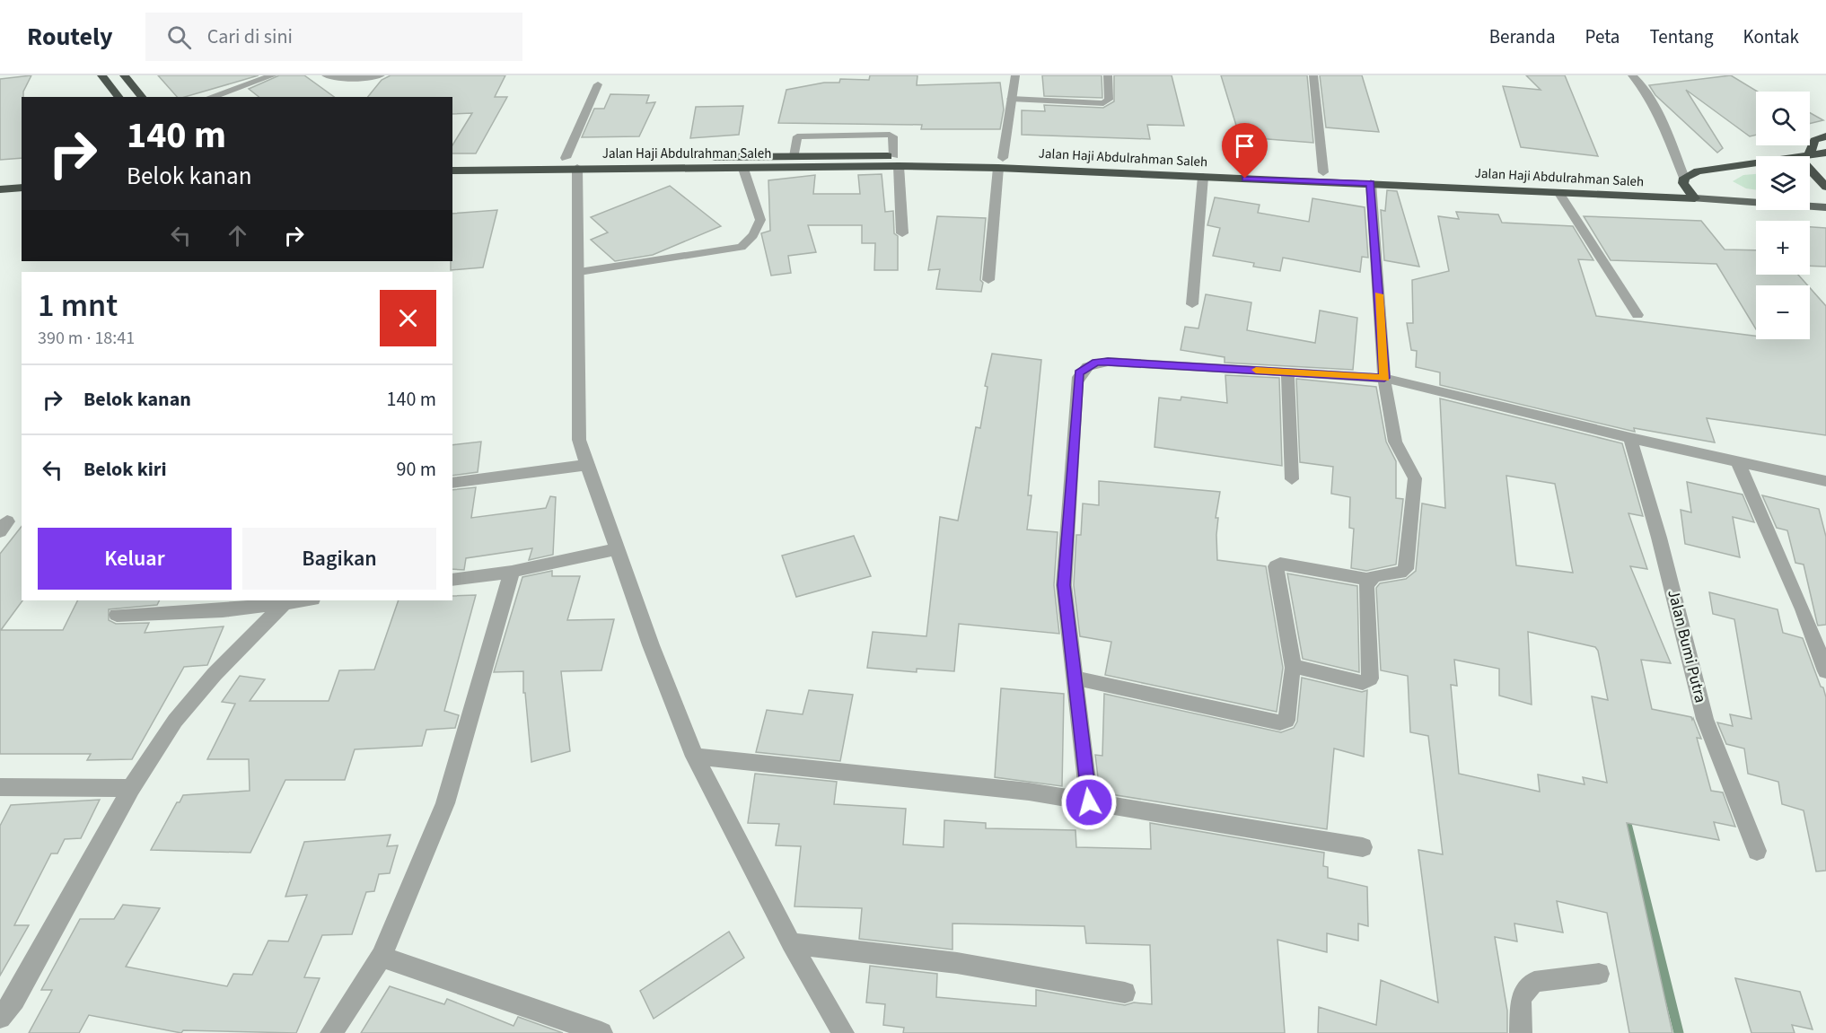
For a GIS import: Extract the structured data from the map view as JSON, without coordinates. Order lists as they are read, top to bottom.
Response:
{
  "streets": {
    "highway": ["Jalan Haji Abdulrahman Saleh"],
    "street": ["Jalan Bumi Putra"]
  },
  "page": {
    "header": "Routely",
    "search": "Cari di sini",
    "nav": [
      "Beranda",
      "Peta",
      "Tentang",
      "Kontak"
    ],
    "map_buttons": ["+", "−"],
    "turn": ["140 m", "Belok kanan"],
    "heading": ["1 mnt", "390 m · 18:41"],
    "list": [
      {
        "name": "Belok kanan",
        "value": "140 m"
      },
      {
        "name": "Belok kiri",
        "value": "90 m"
      }
    ],
    "buttons": ["Keluar", "Bagikan"]
  }
}
